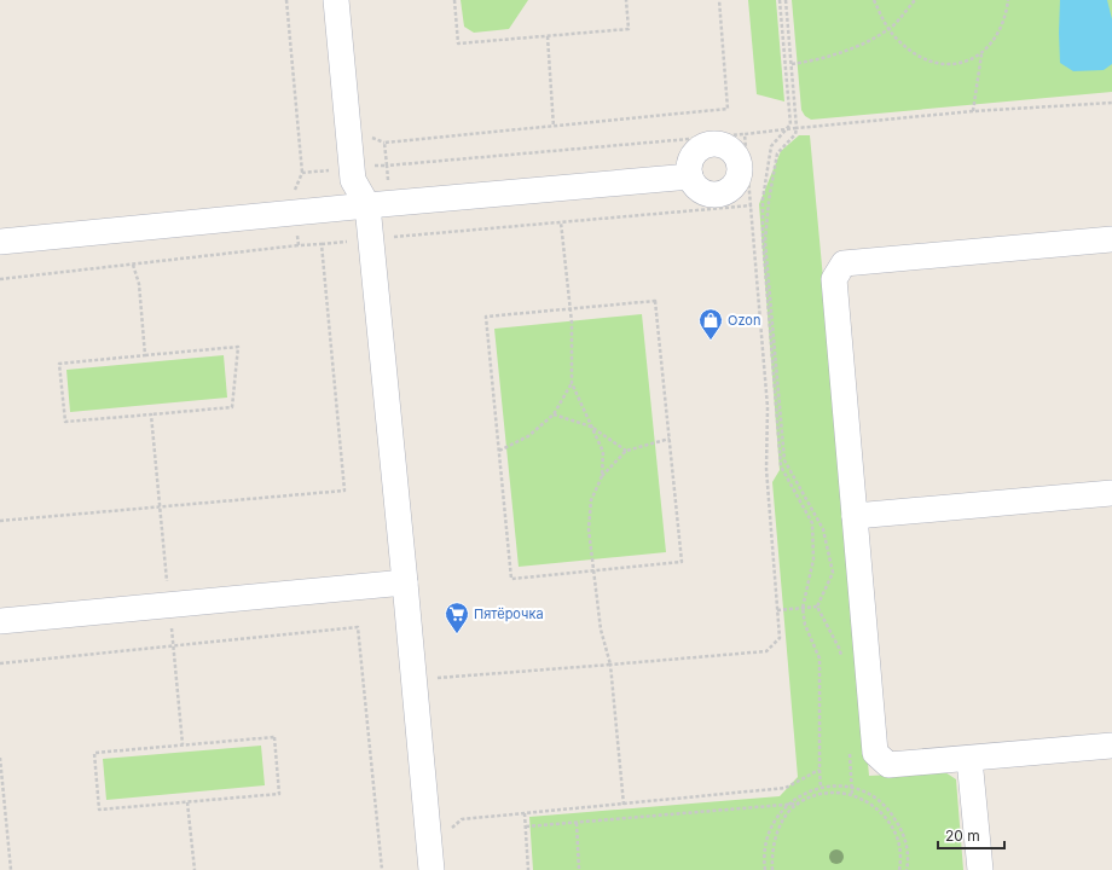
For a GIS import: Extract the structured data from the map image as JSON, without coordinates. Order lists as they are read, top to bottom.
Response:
{
  "places": {
    "shop": ["Ozon"],
    "supermarket": ["Пятёрочка"]
  },
  "scale_bar": "20 m"
}
